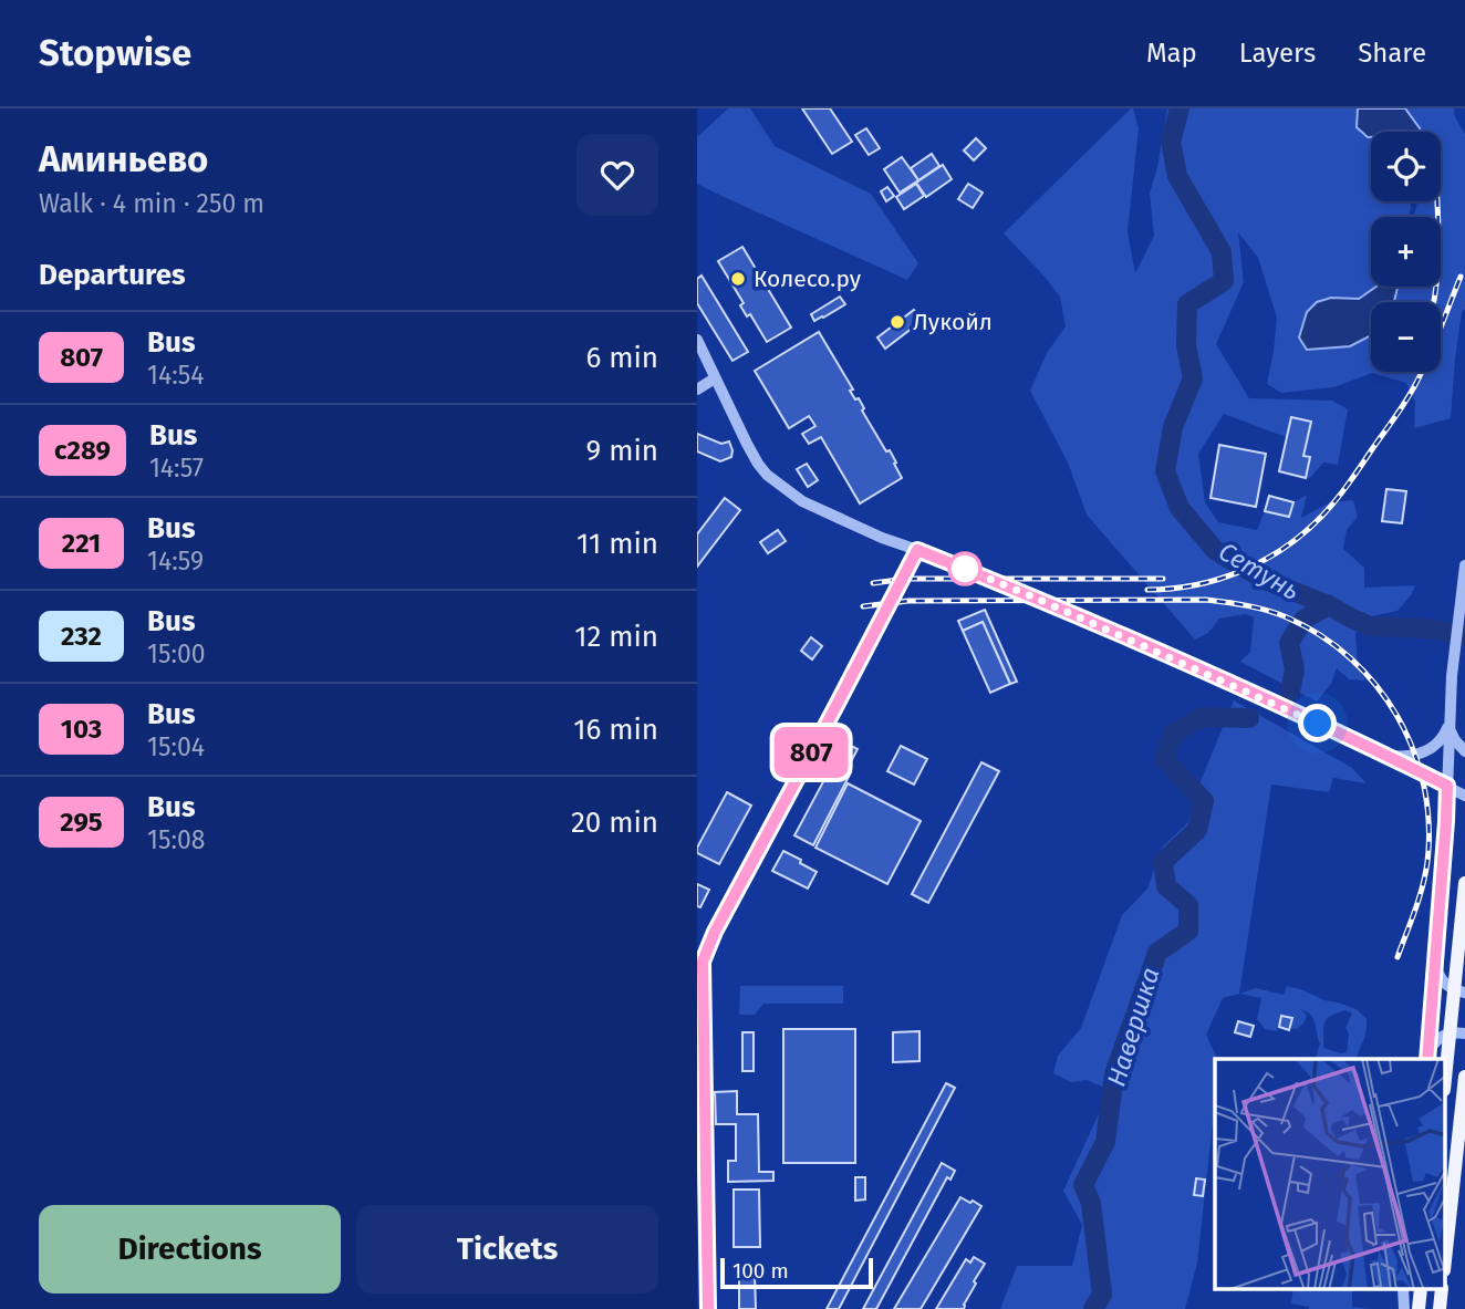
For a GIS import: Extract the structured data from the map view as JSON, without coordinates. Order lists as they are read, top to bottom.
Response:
{
  "water": ["Сетунь", "Навершка"],
  "places": ["Колесо.ру", "Лукойл"],
  "lines": ["bus line 807"],
  "scale_bar": "100 m",
  "page": {
    "header": "Stopwise",
    "nav": ["Map", "Layers", "Share"],
    "heading": [
      ["Аминьево", "Walk · 4 min · 250 m"],
      "Departures"
    ],
    "on_map": "807",
    "map_buttons": ["+", "−"],
    "list": [
      {
        "mark": "807",
        "name": "Bus",
        "note": "14:54",
        "value": "6 min"
      },
      {
        "mark": "с289",
        "name": "Bus",
        "note": "14:57",
        "value": "9 min"
      },
      {
        "mark": "221",
        "name": "Bus",
        "note": "14:59",
        "value": "11 min"
      },
      {
        "mark": "232",
        "name": "Bus",
        "note": "15:00",
        "value": "12 min"
      },
      {
        "mark": "103",
        "name": "Bus",
        "note": "15:04",
        "value": "16 min"
      },
      {
        "mark": "295",
        "name": "Bus",
        "note": "15:08",
        "value": "20 min"
      }
    ],
    "buttons": ["Directions", "Tickets"],
    "scale": "100 m"
  }
}
